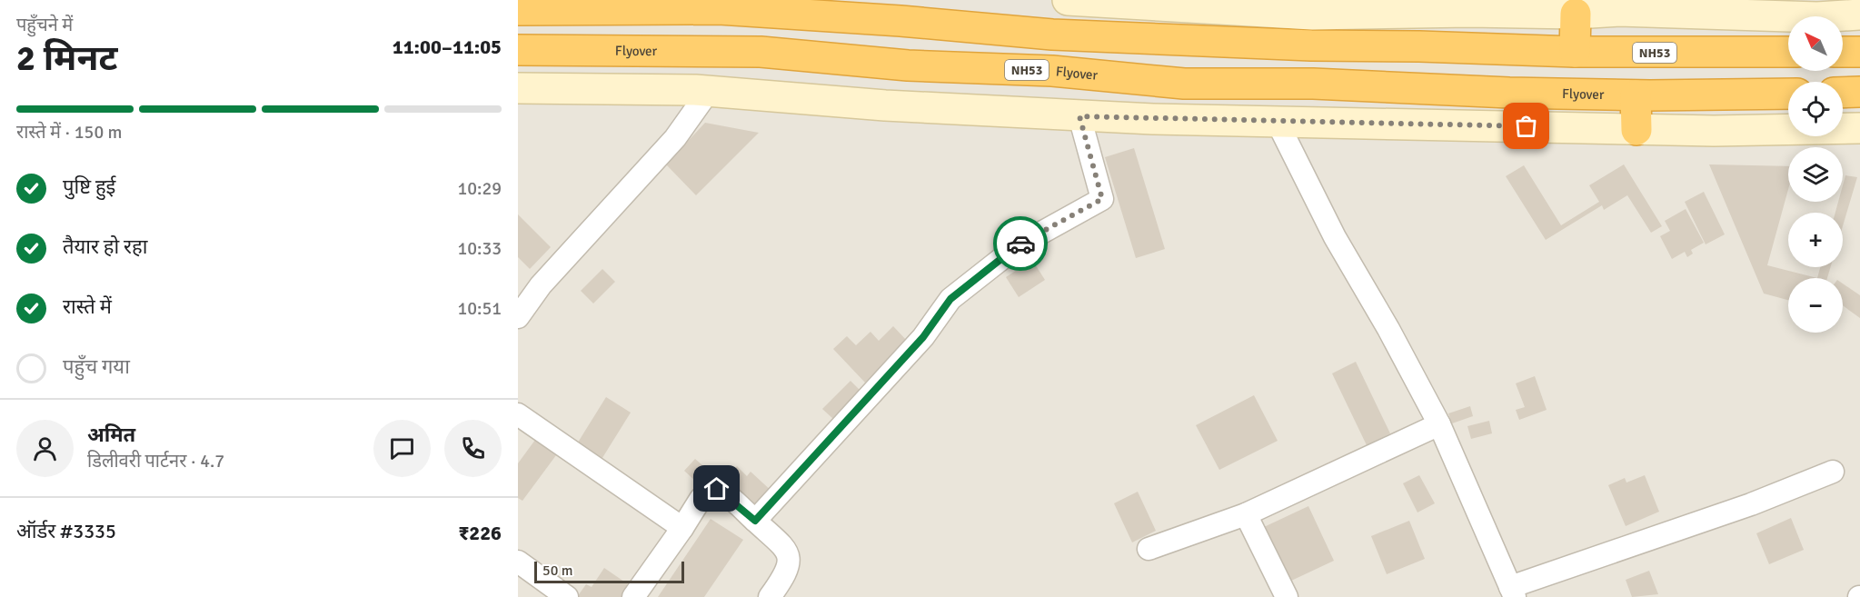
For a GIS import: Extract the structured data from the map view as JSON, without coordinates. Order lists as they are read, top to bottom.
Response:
{
  "streets": {
    "highway": ["Flyover", "NH53"]
  },
  "crossings": [
    ["Flyover", "NH53"]
  ],
  "scale_bar": "50 m",
  "north": "top left",
  "page": {
    "heading": ["2 मिनट", "पहुँचने में", "11:00–11:05"],
    "panel": [
      "अमित",
      "डिलीवरी पार्टनर · 4.7",
      "ऑर्डर #3335",
      "₹226"
    ],
    "map_buttons": ["+", "−"],
    "bar": "रास्ते में · 150 m",
    "list": [
      ["पुष्टि हुई", "10:29"],
      ["तैयार हो रहा", "10:33"],
      ["रास्ते में", "10:51"],
      "पहुँच गया"
    ],
    "scale": "50 m"
  }
}
